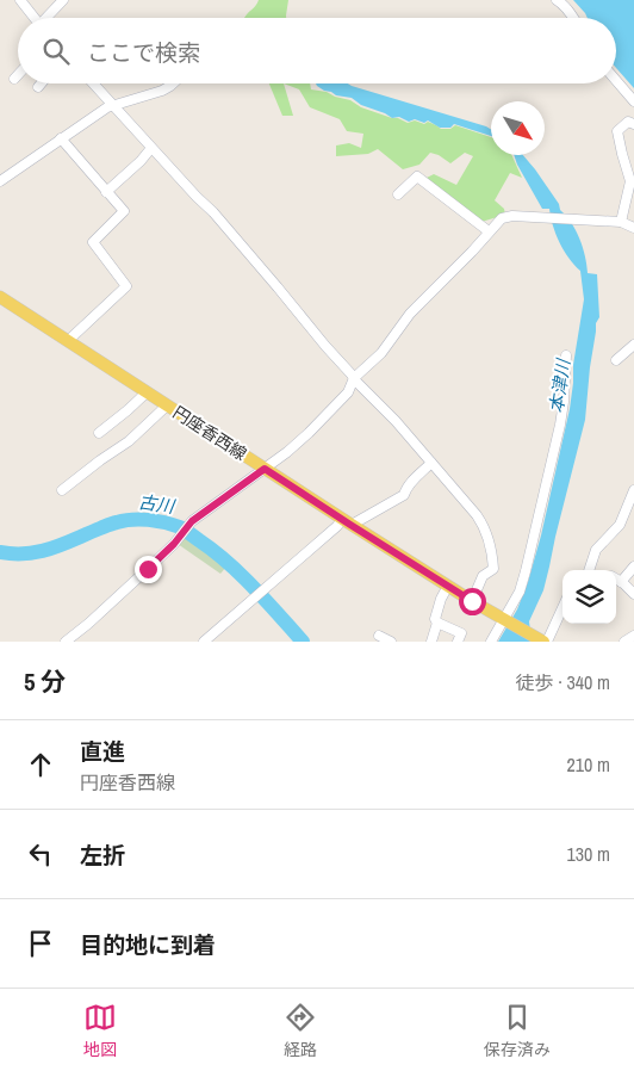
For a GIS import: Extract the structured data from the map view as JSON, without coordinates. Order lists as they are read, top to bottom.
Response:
{
  "streets": {
    "main road": ["円座香西線"]
  },
  "water": ["本津川", "古川"],
  "north": "bottom right",
  "page": {
    "search": "ここで検索",
    "heading": ["5 分", "徒歩 · 340 m"],
    "list": [
      ["直進", "円座香西線", "210 m"],
      ["左折", "130 m"],
      "目的地に到着"
    ],
    "nav": ["地図", "経路", "保存済み"]
  }
}
